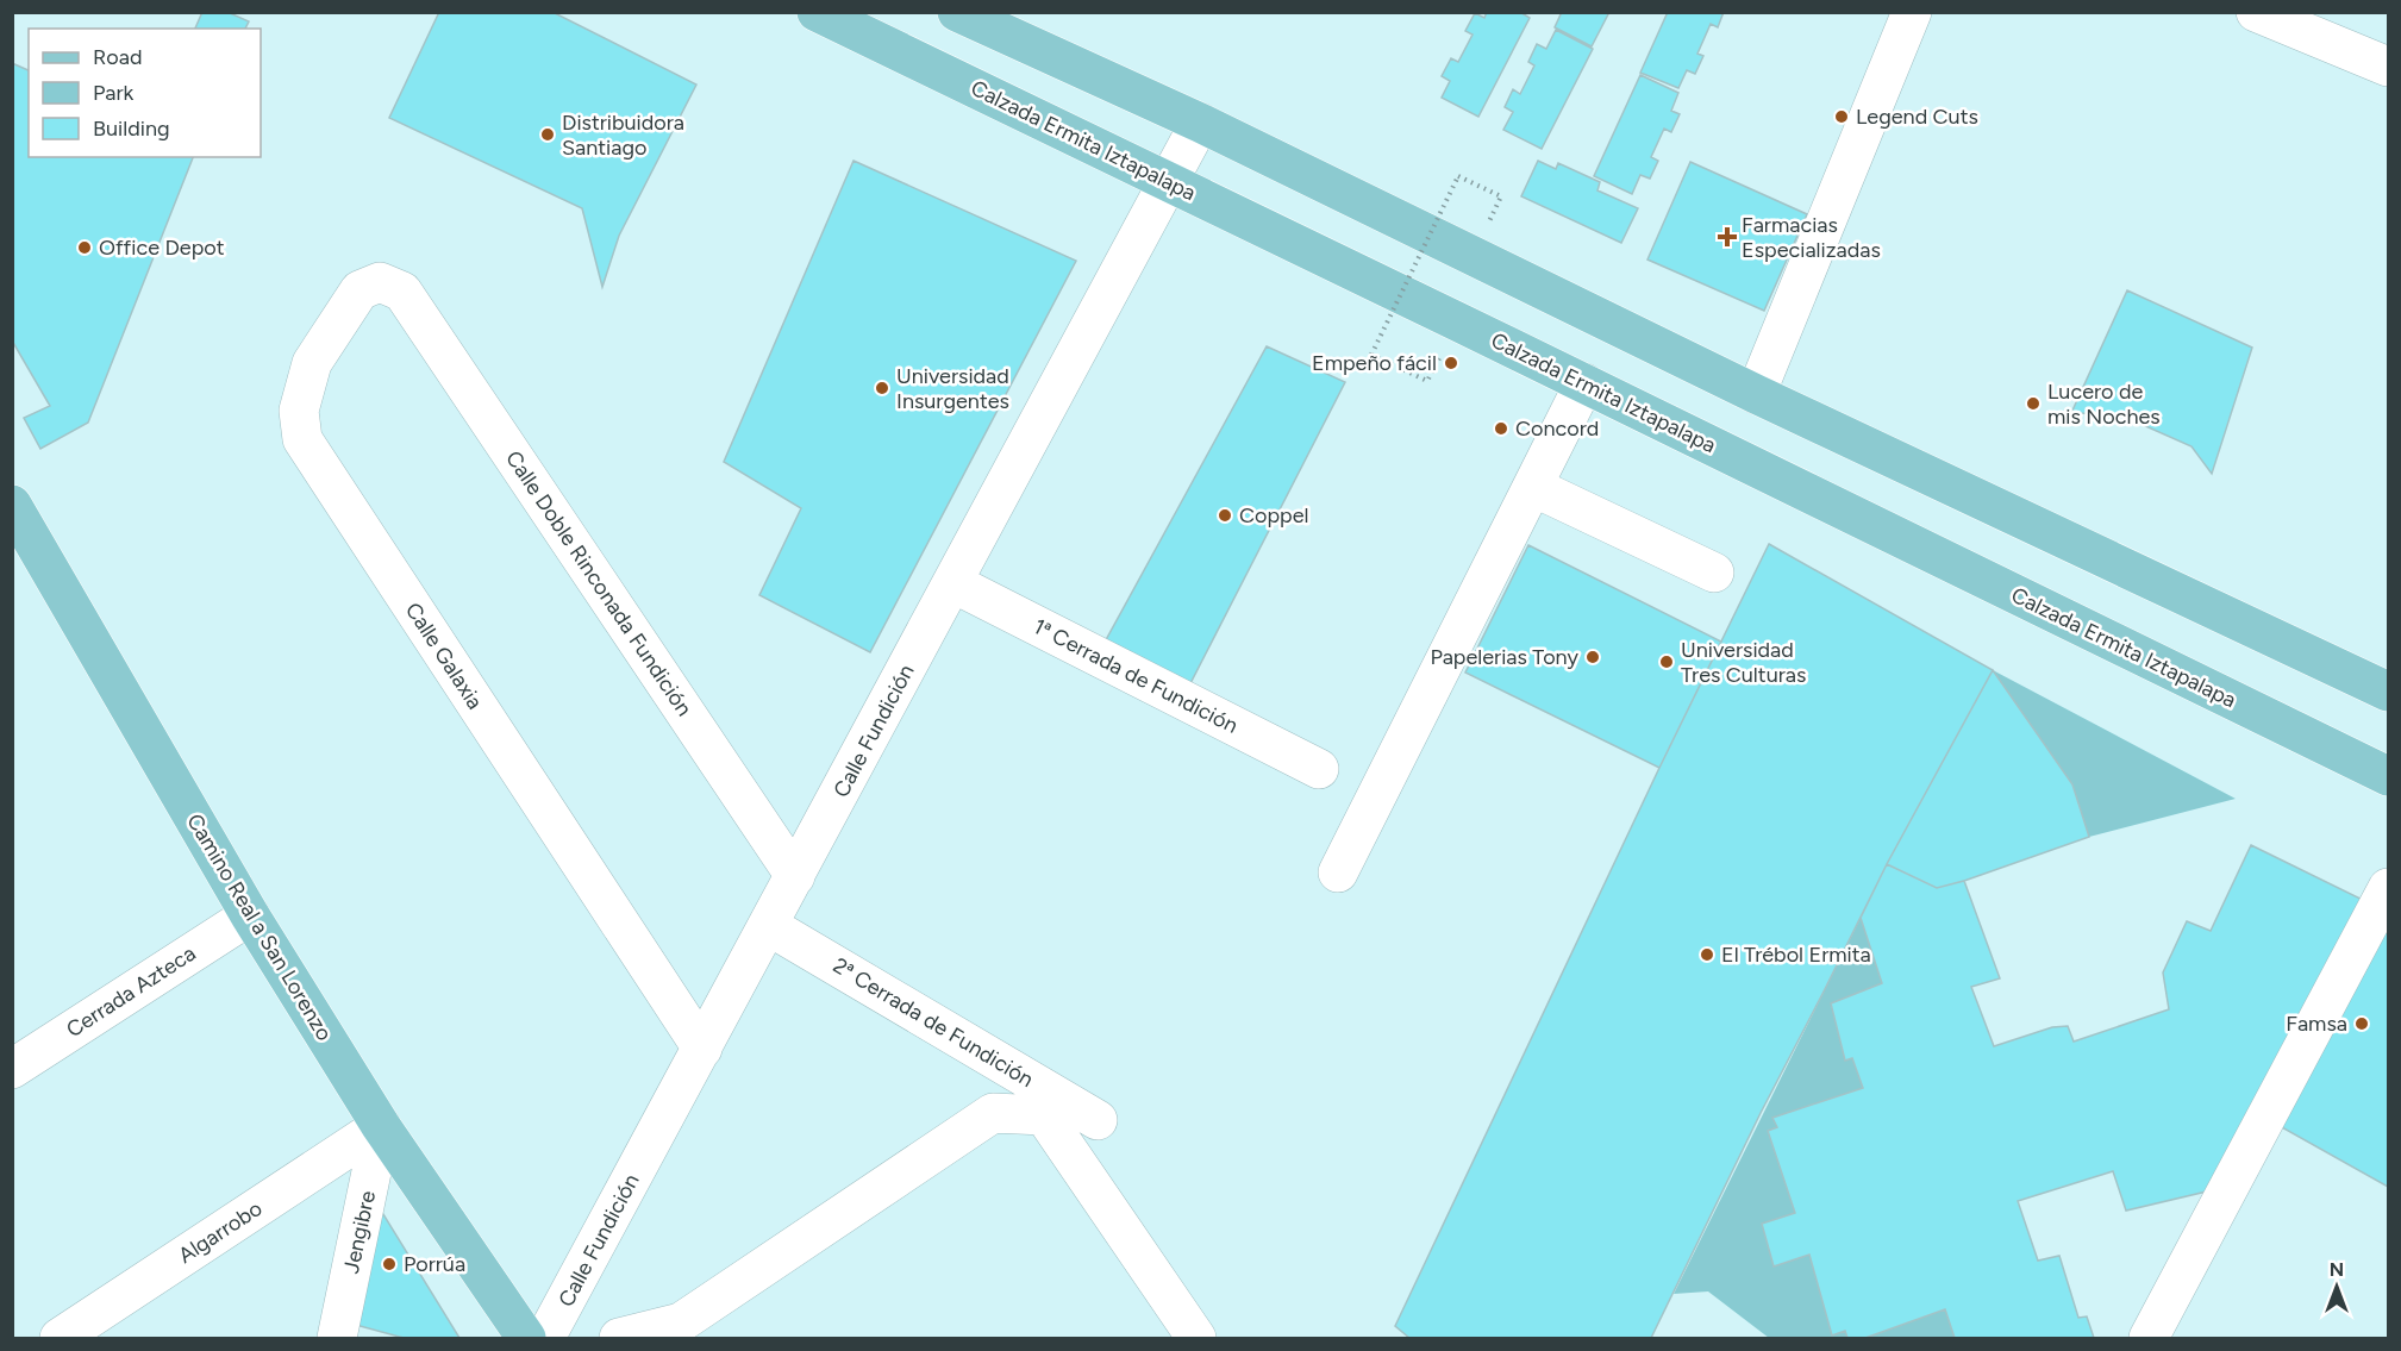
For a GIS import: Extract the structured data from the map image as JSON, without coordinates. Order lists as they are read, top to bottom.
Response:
{
  "streets": {
    "main road": ["Calzada Ermita Iztapalapa", "Camino Real a San Lorenzo"],
    "street": [
      "Calle Doble Rinconada Fundición",
      "Calle Galaxia",
      "1ª Cerrada de Fundición",
      "Calle Fundición",
      "Cerrada Azteca",
      "2ª Cerrada de Fundición",
      "Algarrobo",
      "Jengibre"
    ]
  },
  "crossings": [
    ["Calzada Ermita Iztapalapa", "Calle Fundición"],
    ["Calle Doble Rinconada Fundición", "Calle Galaxia"],
    ["Calle Doble Rinconada Fundición", "Calle Fundición"],
    ["Calle Galaxia", "Calle Fundición"],
    ["1ª Cerrada de Fundición", "Calle Fundición"],
    ["Calle Fundición", "2ª Cerrada de Fundición"],
    ["Camino Real a San Lorenzo", "Cerrada Azteca"],
    ["Camino Real a San Lorenzo", "Algarrobo"],
    ["Camino Real a San Lorenzo", "Jengibre"],
    ["Algarrobo", "Jengibre"]
  ],
  "places": {
    "other": [
      "Legend Cuts",
      "Distribuidora Santiago",
      "Office Depot",
      "Empeño fácil",
      "Universidad Insurgentes",
      "Lucero de mis Noches",
      "Concord",
      "Coppel",
      "Papelerias Tony",
      "Universidad Tres Culturas",
      "El Trébol Ermita",
      "Famsa",
      "Porrúa"
    ],
    "health": ["Farmacias Especializadas"]
  },
  "legend": ["Road", "Park", "Building"],
  "north": "top"
}
